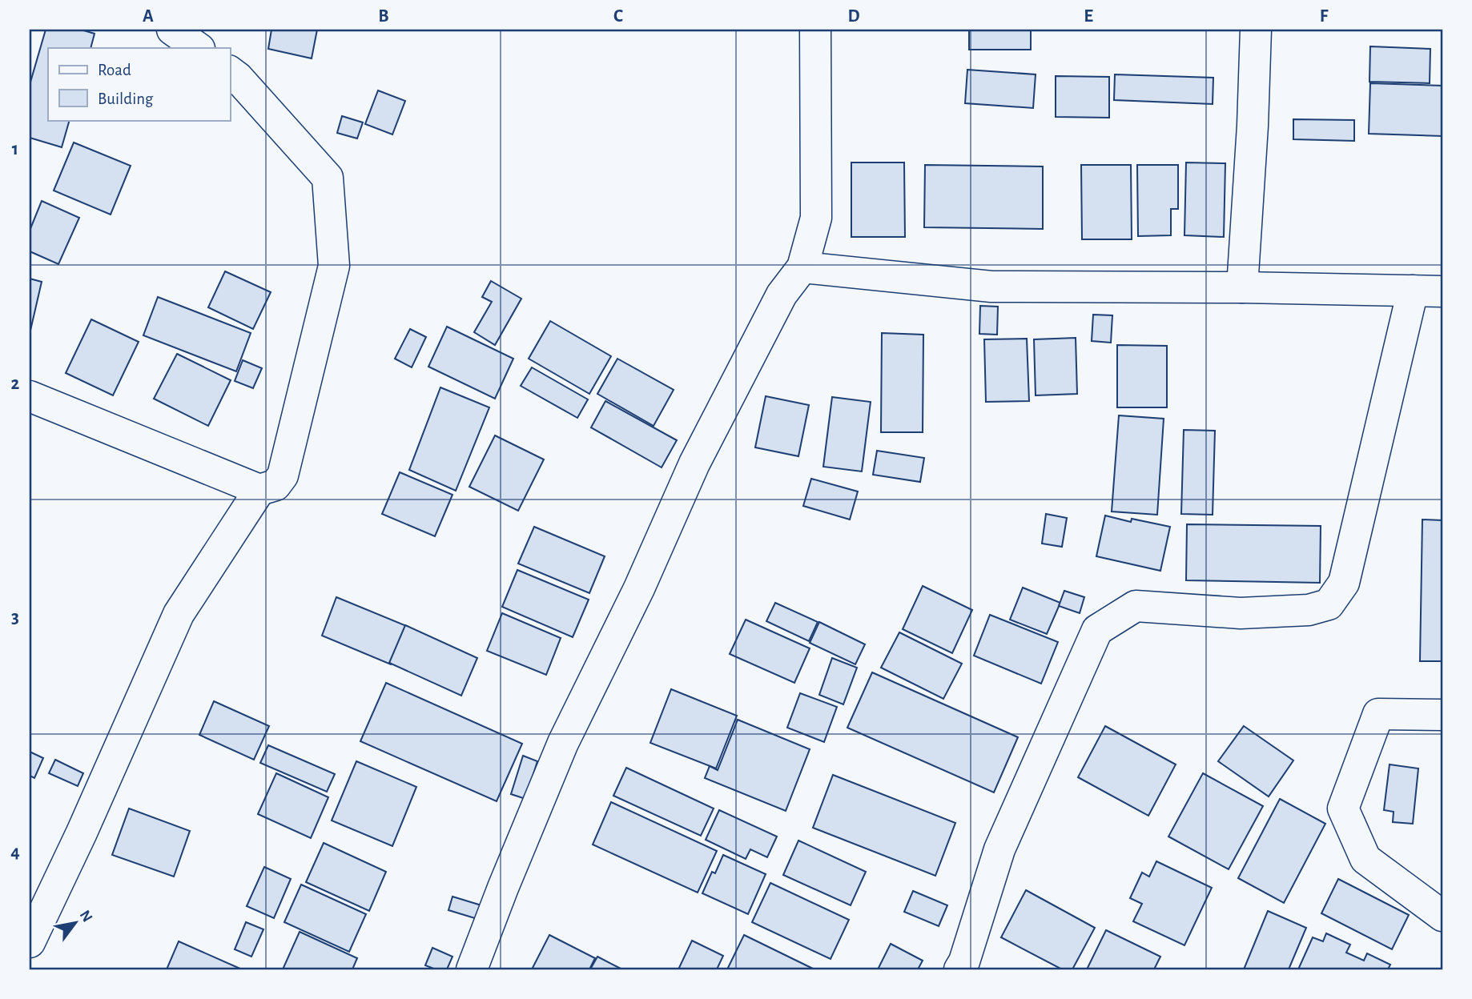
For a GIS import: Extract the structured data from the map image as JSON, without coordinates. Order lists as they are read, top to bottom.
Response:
{
  "legend": ["Road", "Building"],
  "north": "top right",
  "grid": {
    "columns": [
      "A",
      "B",
      "C",
      "D",
      "E",
      "F"
    ],
    "rows": [
      "1",
      "2",
      "3",
      "4"
    ]
  }
}
